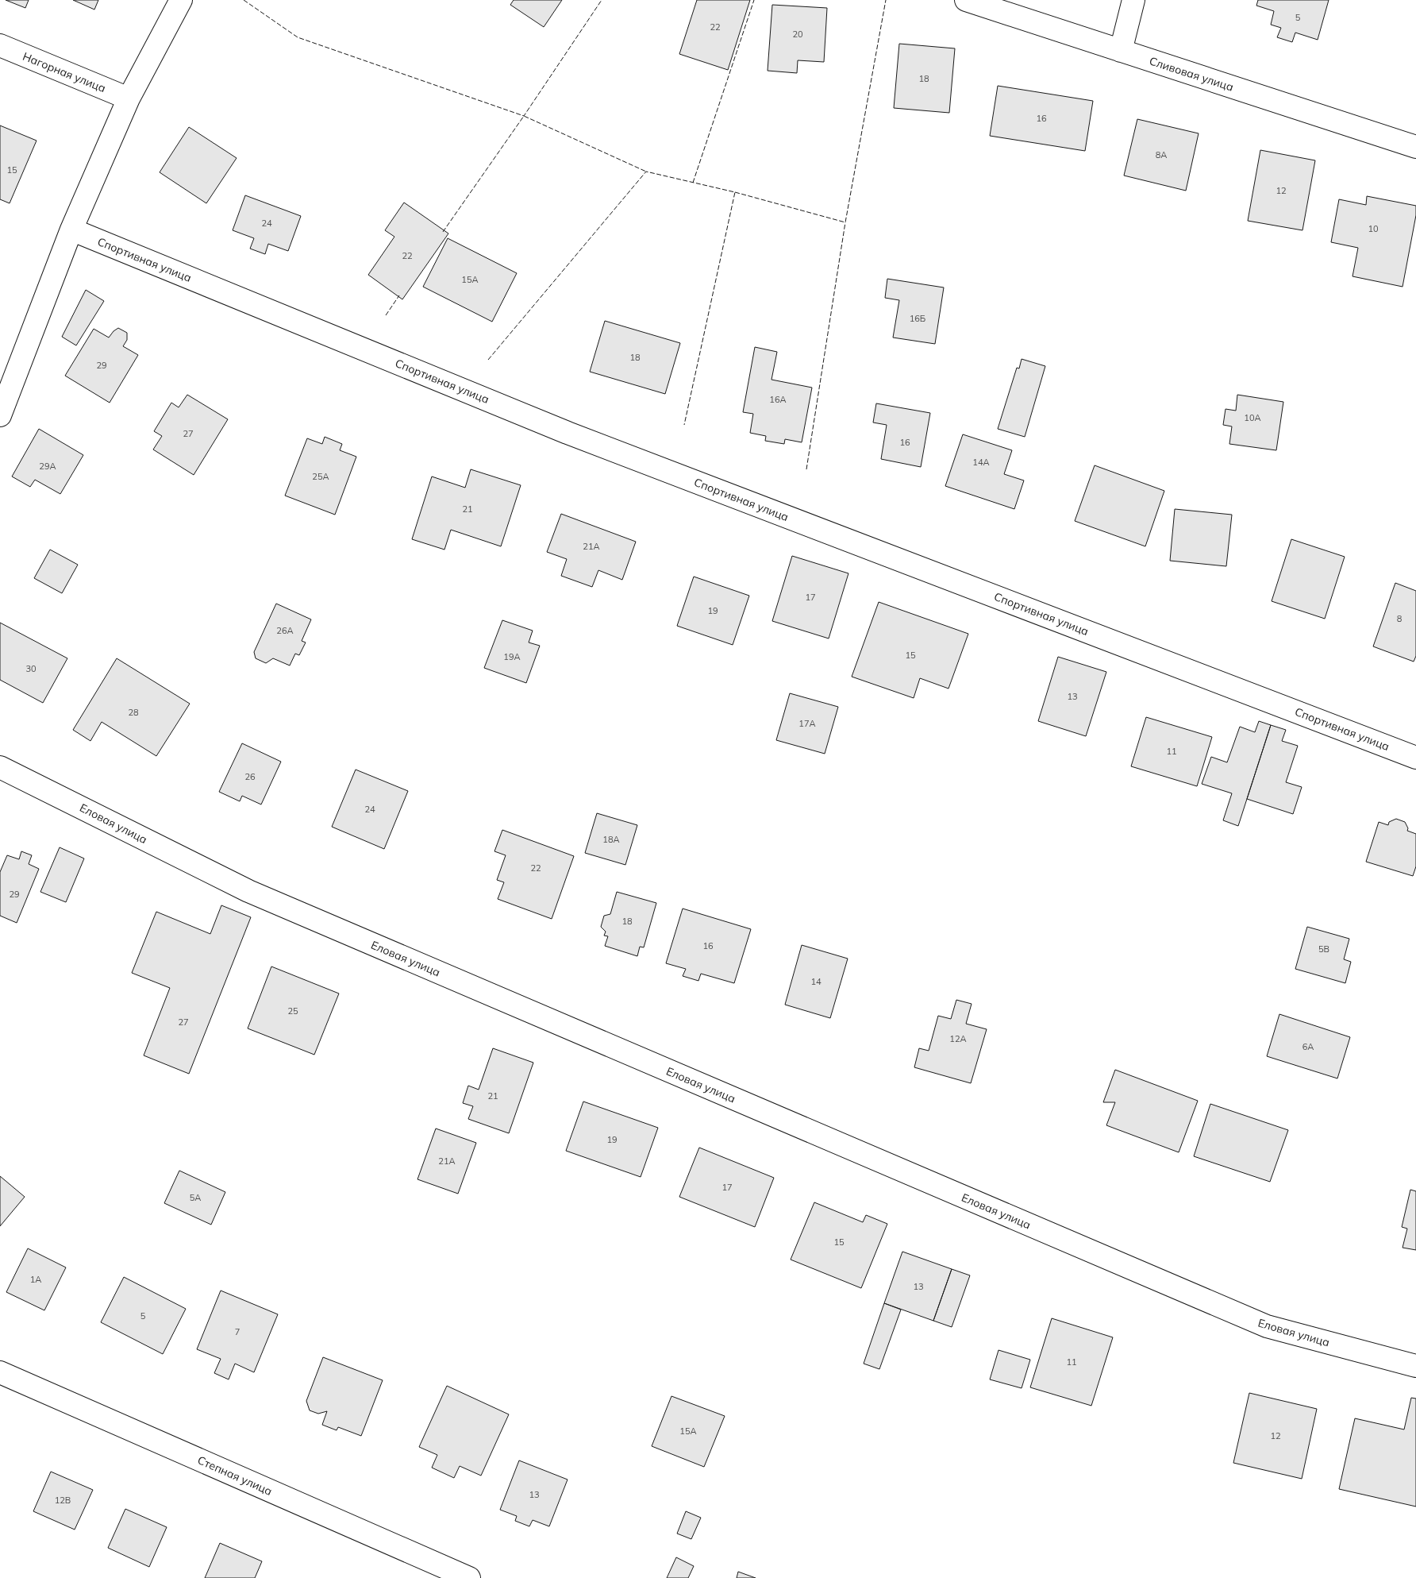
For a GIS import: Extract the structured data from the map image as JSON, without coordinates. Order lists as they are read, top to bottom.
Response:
{
  "streets": {
    "street": [
      "Нагорная улица",
      "Сливовая улица",
      "Спортивная улица",
      "Еловая улица",
      "Степная улица"
    ]
  },
  "house_numbers": [
    "5",
    "22",
    "20",
    "18",
    "16",
    "8А",
    "15",
    "12",
    "24",
    "10",
    "22",
    "15А",
    "16Б",
    "18",
    "29",
    "16А",
    "10А",
    "27",
    "16",
    "14А",
    "29А",
    "25А",
    "21",
    "21А",
    "17",
    "19",
    "8",
    "26А",
    "15",
    "19А",
    "30",
    "13",
    "28",
    "17А",
    "11",
    "26",
    "24",
    "18А",
    "22",
    "29",
    "18",
    "16",
    "5В",
    "14",
    "25",
    "27",
    "12А",
    "6А",
    "21",
    "19",
    "21А",
    "17",
    "5А",
    "15",
    "1А",
    "13",
    "5",
    "7",
    "11",
    "15А",
    "12",
    "13",
    "12В"
  ]
}
